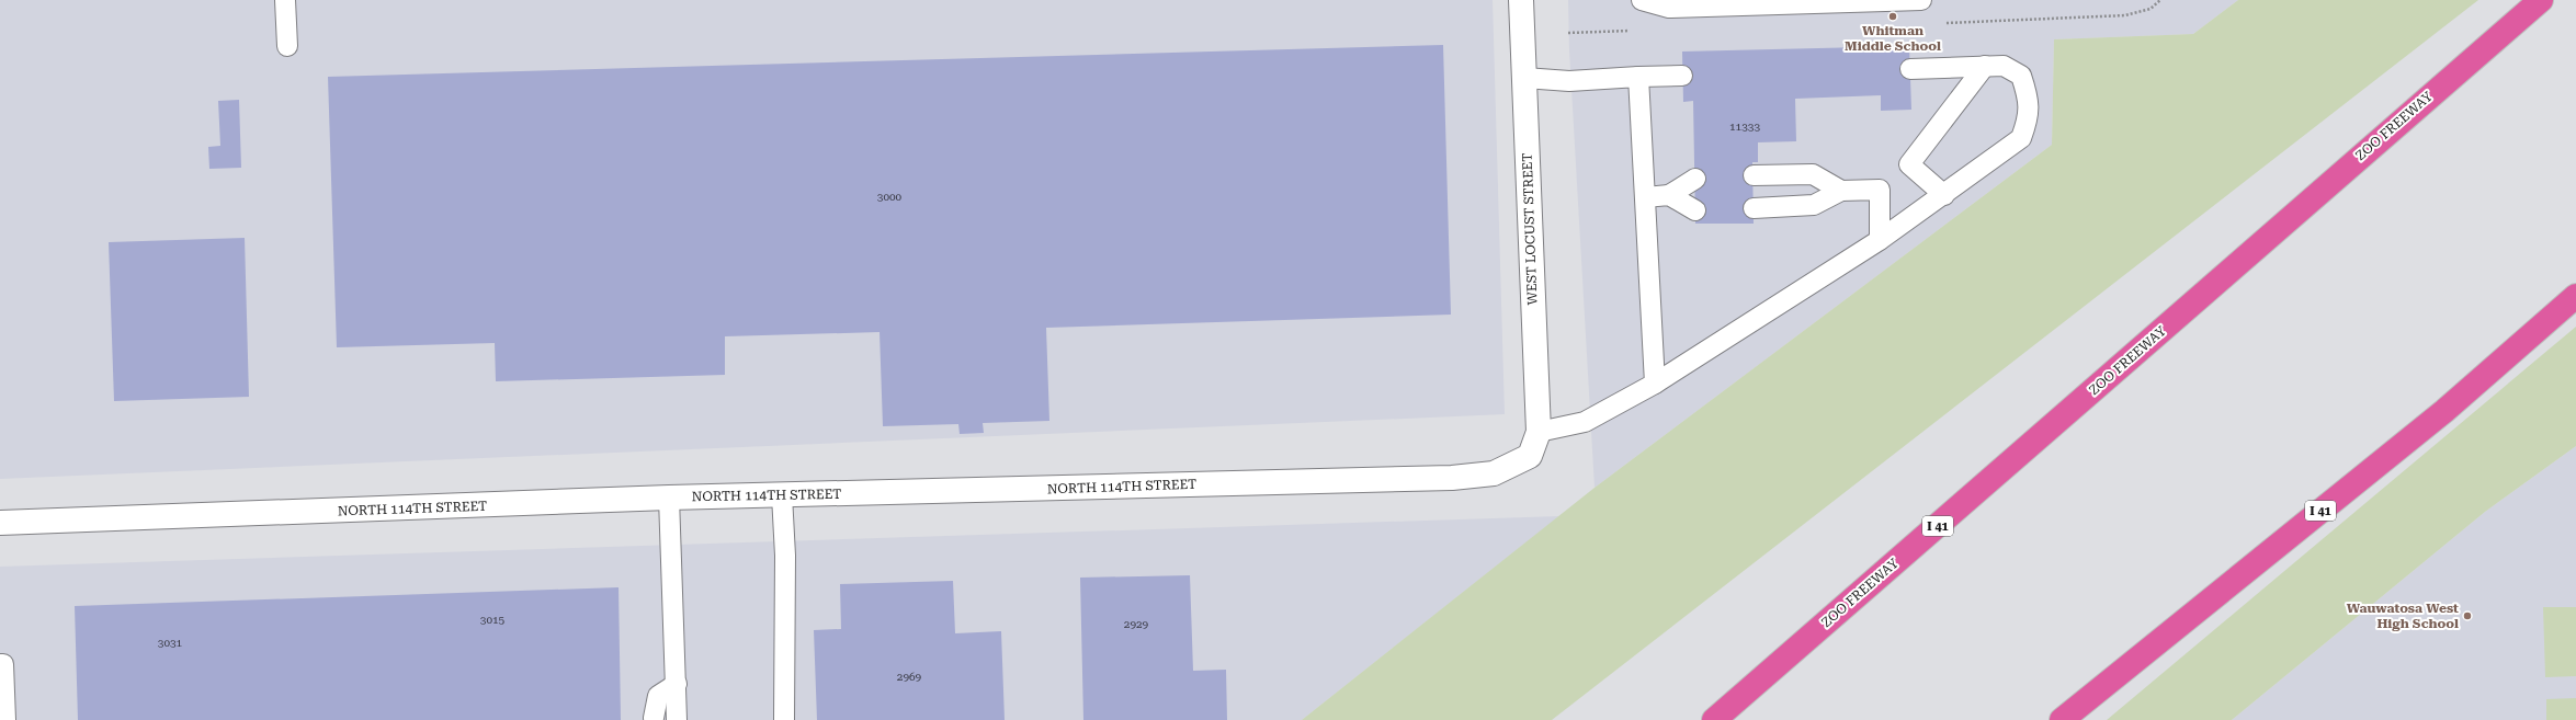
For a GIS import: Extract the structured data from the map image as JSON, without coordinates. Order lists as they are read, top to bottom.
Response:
{
  "streets": {
    "highway": ["ZOO FREEWAY", "I 41"],
    "street": ["WEST LOCUST STREET", "NORTH 114TH STREET"]
  },
  "crossings": [
    ["WEST LOCUST STREET", "NORTH 114TH STREET"]
  ],
  "places": ["Whitman Middle School", "Wauwatosa West High School"],
  "house_numbers": [
    "11333",
    "3000",
    "3015",
    "2929",
    "3031",
    "2969"
  ]
}
